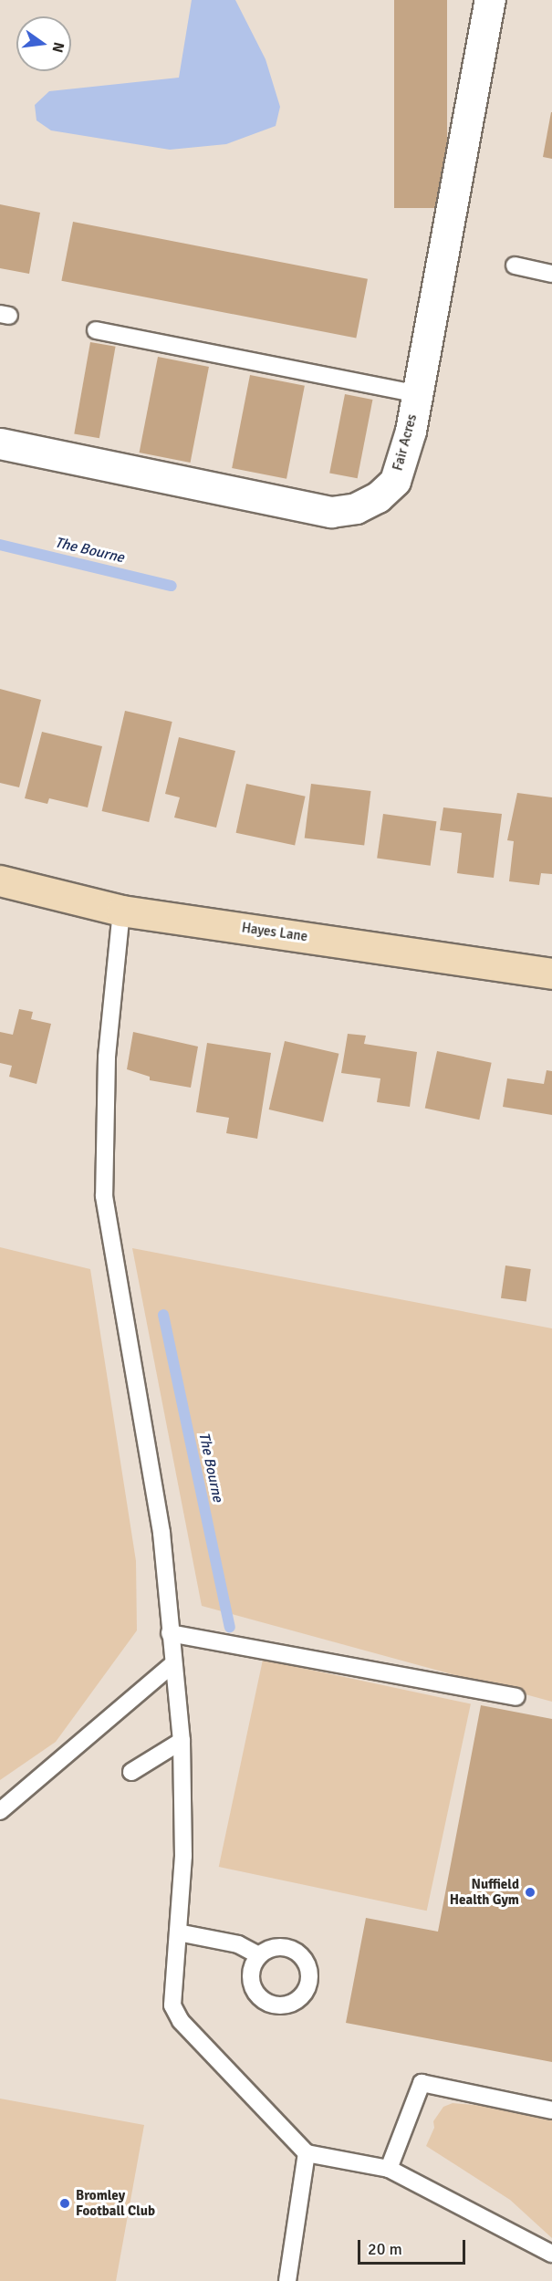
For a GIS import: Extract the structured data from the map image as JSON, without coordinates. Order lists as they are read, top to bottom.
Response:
{
  "streets": {
    "main road": ["Hayes Lane"],
    "street": ["Fair Acres"]
  },
  "water": ["The Bourne"],
  "places": ["Nuffield Health Gym", "Bromley Football Club"],
  "scale_bar": "20 m",
  "north": "right"
}
